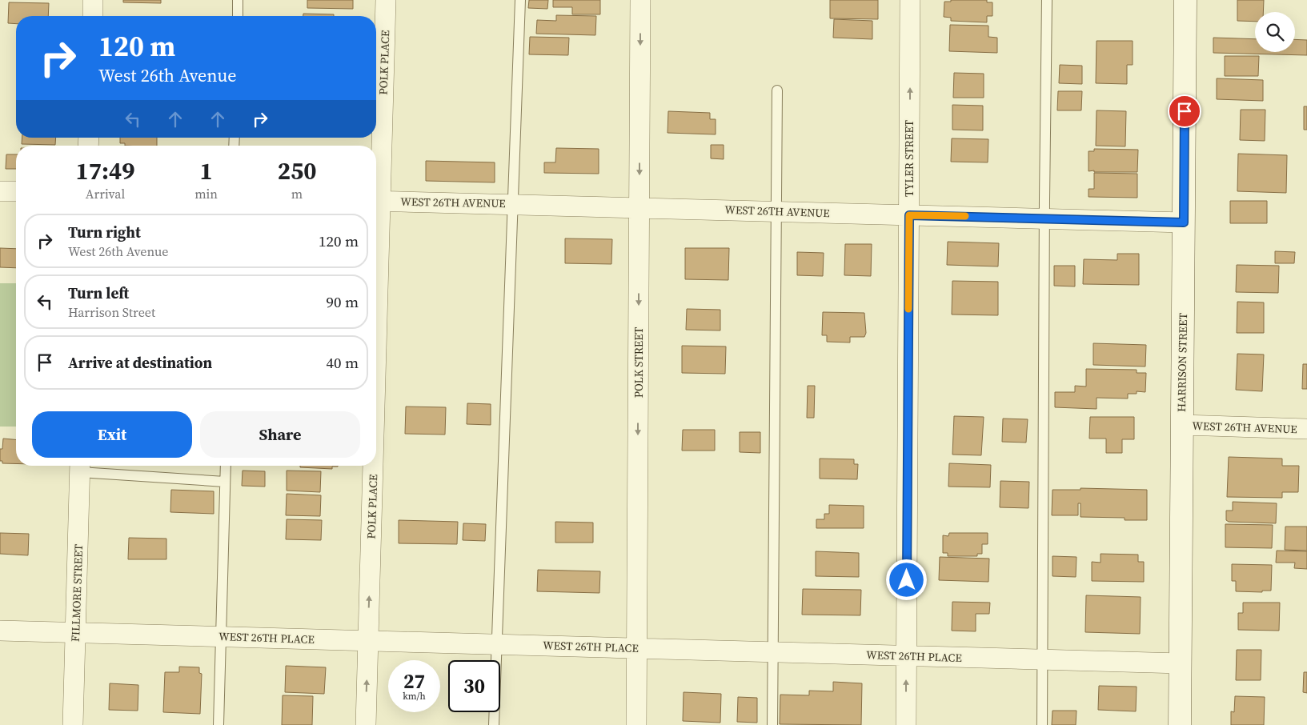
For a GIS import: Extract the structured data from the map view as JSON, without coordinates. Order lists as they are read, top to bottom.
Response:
{
  "streets": {
    "street": [
      "POLK PLACE",
      "TYLER STREET",
      "WEST 26TH AVENUE",
      "POLK STREET",
      "HARRISON STREET",
      "FILLMORE STREET",
      "WEST 26TH PLACE"
    ]
  },
  "crossings": [
    ["POLK PLACE", "WEST 26TH AVENUE"],
    ["POLK PLACE", "WEST 26TH PLACE"],
    ["TYLER STREET", "WEST 26TH AVENUE"],
    ["TYLER STREET", "WEST 26TH PLACE"],
    ["WEST 26TH AVENUE", "POLK STREET"],
    ["WEST 26TH AVENUE", "HARRISON STREET"],
    ["POLK STREET", "WEST 26TH PLACE"],
    ["HARRISON STREET", "WEST 26TH PLACE"],
    ["FILLMORE STREET", "WEST 26TH PLACE"]
  ],
  "one_way": ["POLK PLACE", "TYLER STREET", "POLK STREET"],
  "page": {
    "turn": ["120 m", "West 26th Avenue"],
    "eta": [
      "17:49",
      "Arrival",
      "1",
      "min",
      "250",
      "m"
    ],
    "list": [
      {
        "name": "Turn right",
        "note": "West 26th Avenue",
        "value": "120 m"
      },
      {
        "name": "Turn left",
        "note": "Harrison Street",
        "value": "90 m"
      },
      {
        "name": "Arrive at destination",
        "value": "40 m"
      }
    ],
    "buttons": ["Exit", "Share"],
    "speed": "27 km/h",
    "limit": "30"
  }
}
